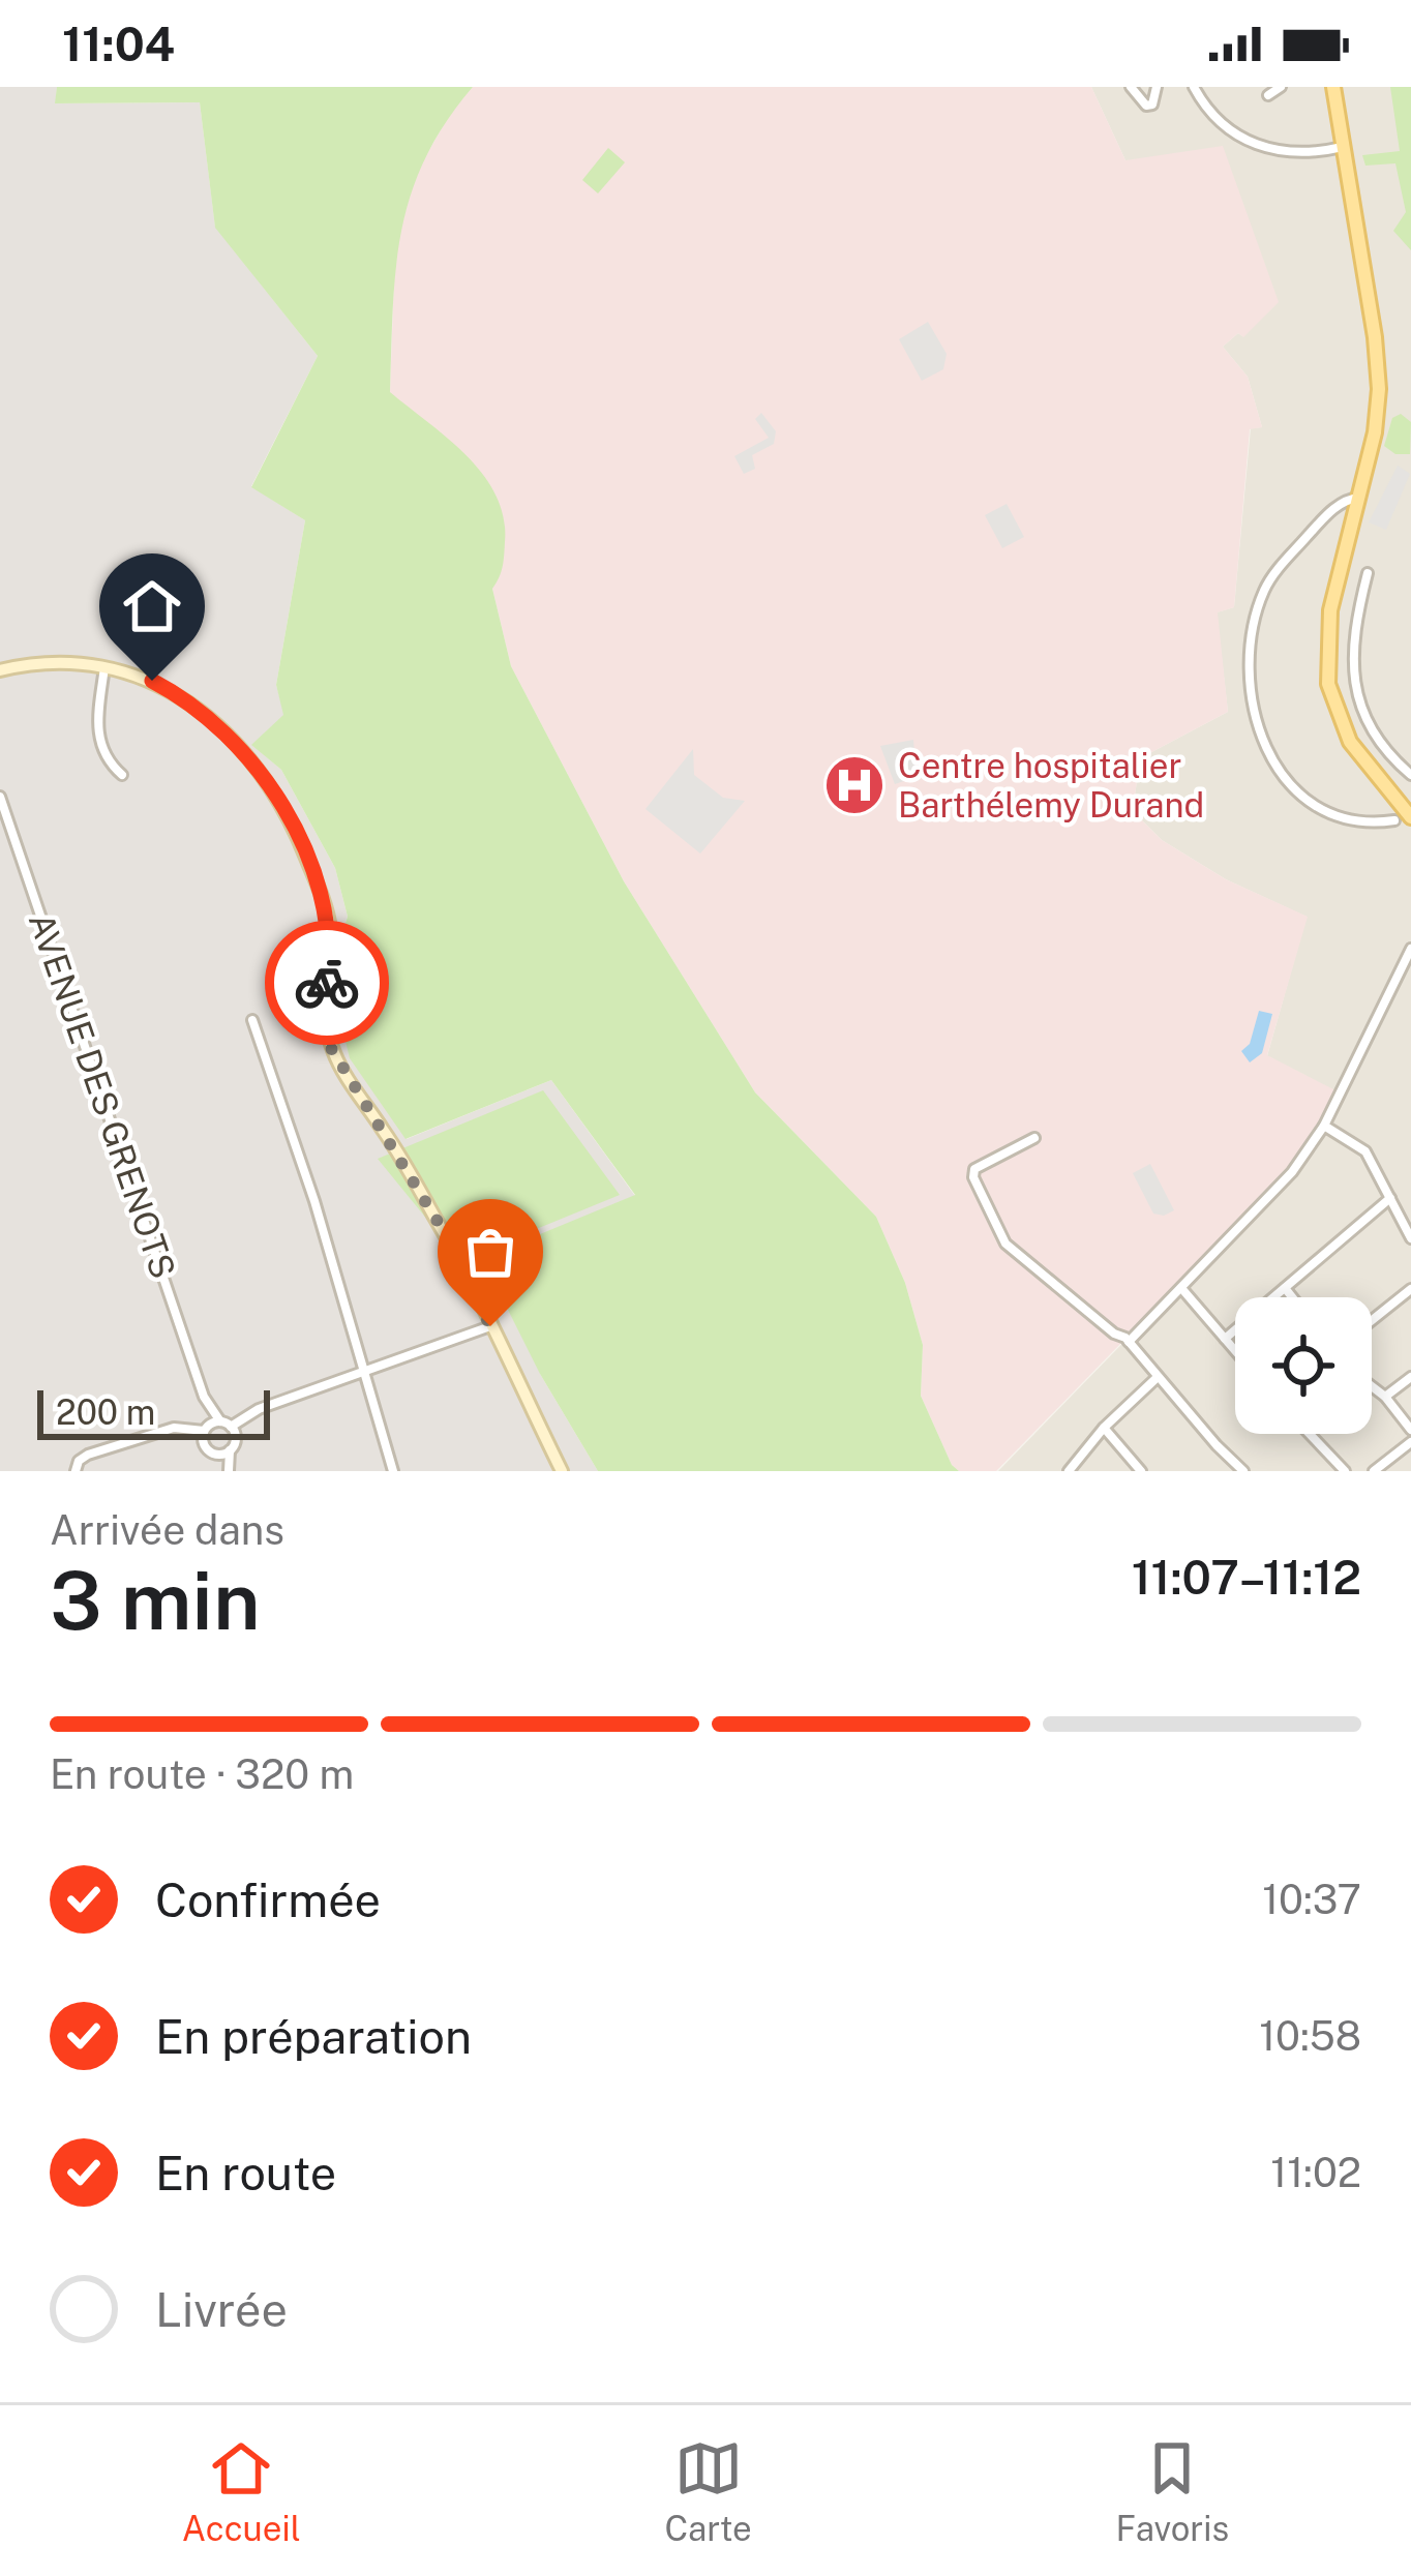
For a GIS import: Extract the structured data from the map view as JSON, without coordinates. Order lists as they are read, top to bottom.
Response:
{
  "streets": {
    "street": ["AVENUE DES GRENOTS"]
  },
  "places": {
    "hospital": ["Centre hospitalier Barthélemy Durand"]
  },
  "scale_bar": "200 m",
  "page": {
    "status": "11:04",
    "scale": "200 m",
    "heading": ["3 min", "Arrivée dans", "11:07–11:12"],
    "bar": "En route · 320 m",
    "list": [
      ["Confirmée", "10:37"],
      ["En préparation", "10:58"],
      ["En route", "11:02"],
      "Livrée"
    ],
    "tabs": ["Accueil", "Carte", "Favoris"]
  }
}
